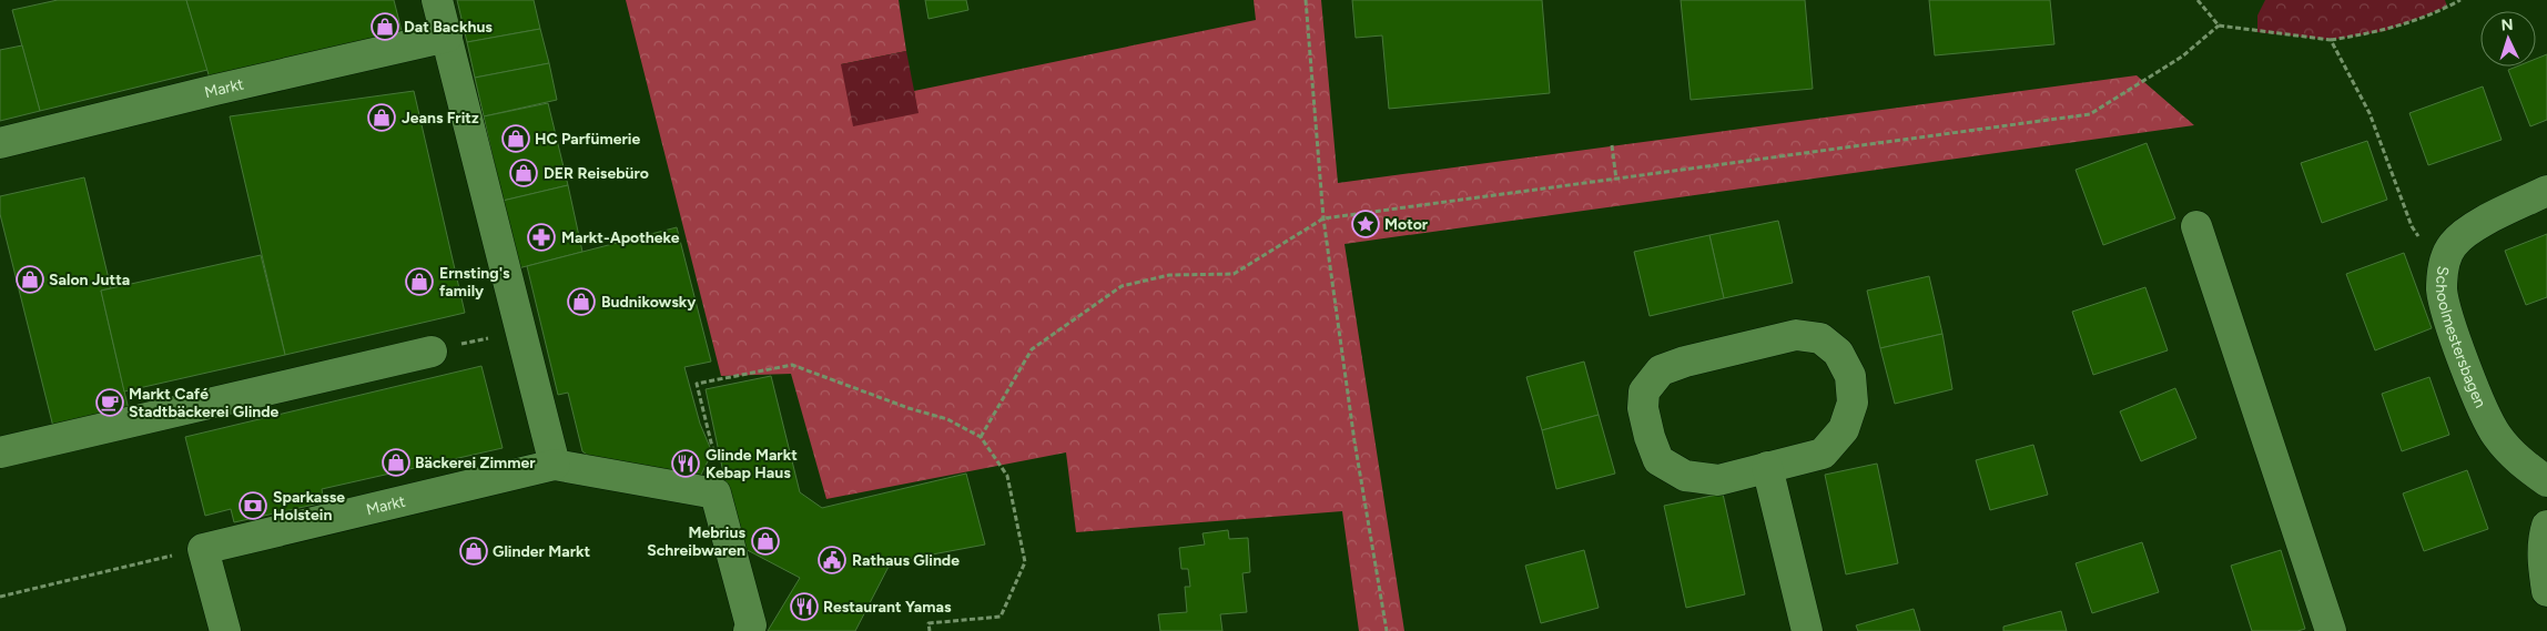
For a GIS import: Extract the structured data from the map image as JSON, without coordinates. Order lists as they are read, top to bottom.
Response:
{
  "streets": {
    "street": ["Markt", "Schoolmestersbagen"]
  },
  "places": {
    "shop": [
      "Dat Backhus",
      "Jeans Fritz",
      "HC Parfümerie",
      "DER Reisebüro",
      "Salon Jutta",
      "Ernsting's family",
      "Budnikowsky",
      "Bäckerei Zimmer",
      "Mebrius Schreibwaren",
      "Glinder Markt"
    ],
    "place": ["Motor"],
    "pharmacy": ["Markt-Apotheke"],
    "cafe": ["Markt Café Stadtbäckerei Glinde"],
    "restaurant": ["Glinde Markt Kebap Haus", "Restaurant Yamas"],
    "bank": ["Sparkasse Holstein"],
    "public building": ["Rathaus Glinde"]
  },
  "north": "top"
}
